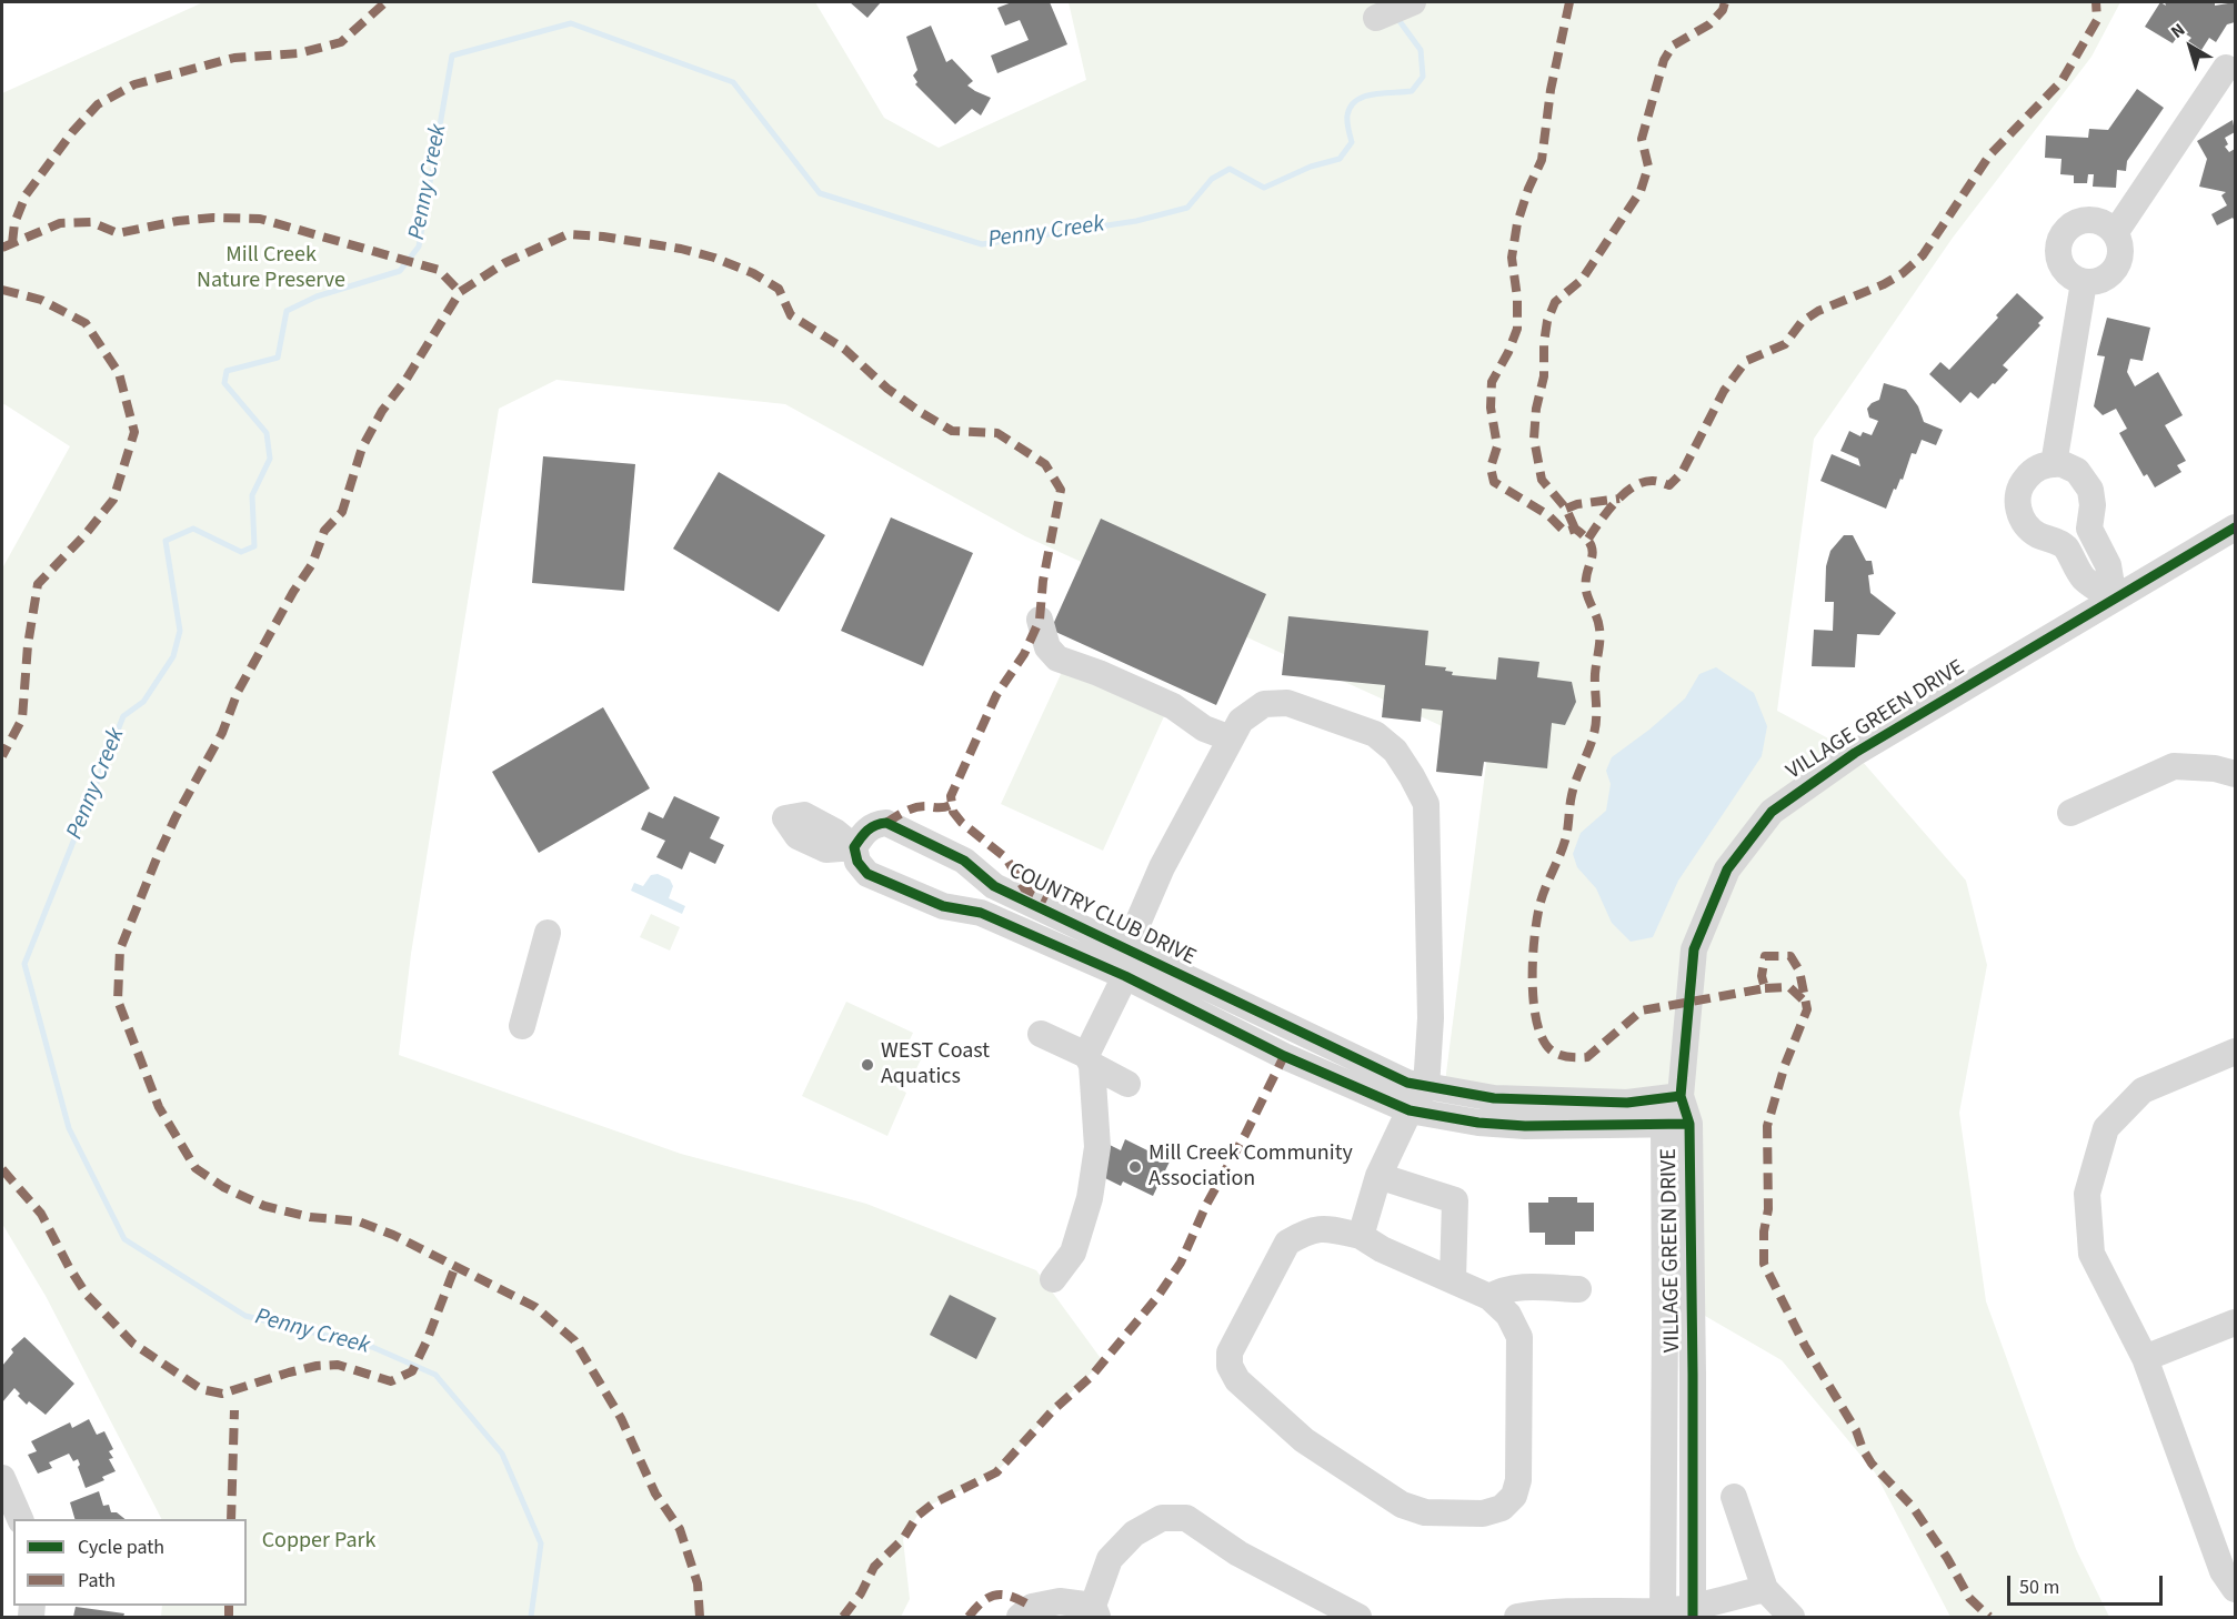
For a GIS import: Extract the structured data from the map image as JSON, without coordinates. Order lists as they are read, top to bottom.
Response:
{
  "streets": {
    "street": ["VILLAGE GREEN DRIVE", "COUNTRY CLUB DRIVE"]
  },
  "crossings": [
    ["VILLAGE GREEN DRIVE", "COUNTRY CLUB DRIVE"]
  ],
  "water": ["Penny Creek"],
  "parks": ["Mill Creek Nature Preserve", "Copper Park"],
  "places": ["WEST Coast Aquatics", "Mill Creek Community Association"],
  "legend": ["Cycle path", "Path"],
  "scale_bar": "50 m",
  "north": "top left"
}
